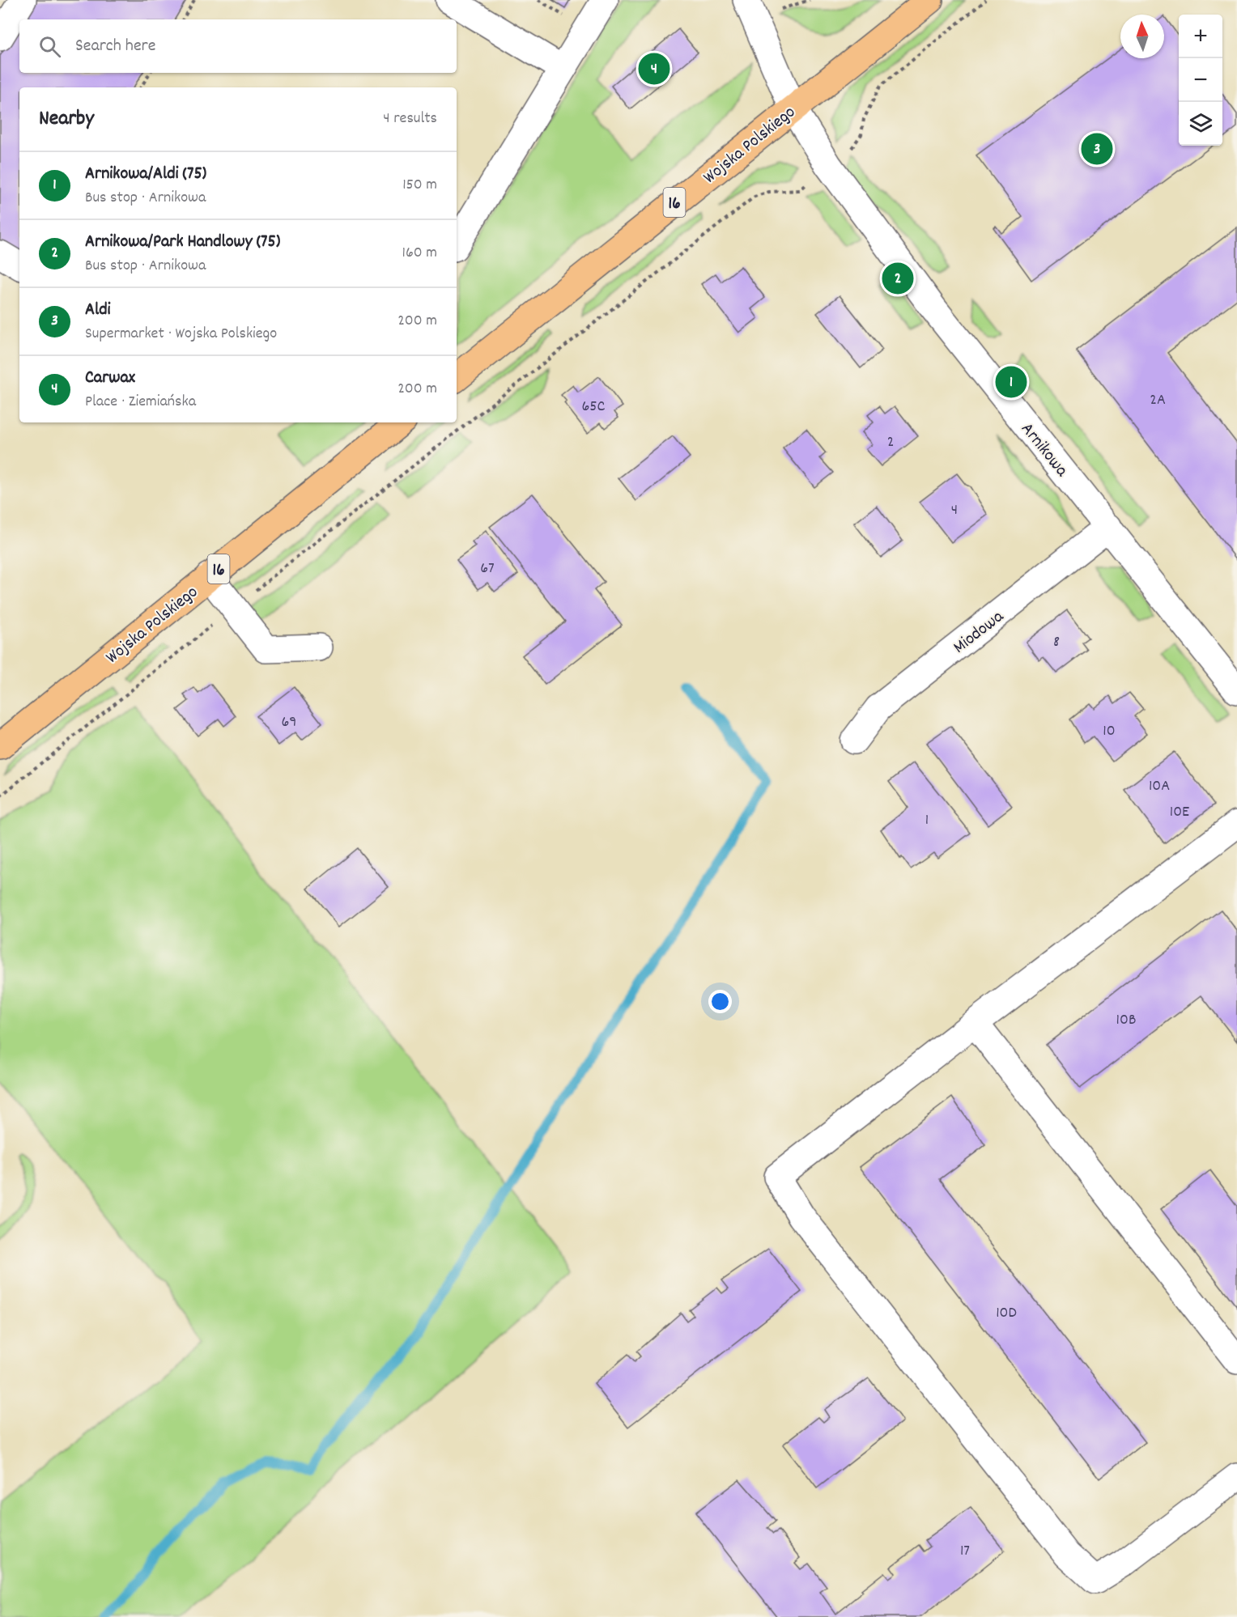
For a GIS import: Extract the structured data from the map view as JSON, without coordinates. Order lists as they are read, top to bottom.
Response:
{
  "streets": {
    "main road": ["Wojska Polskiego", "16"],
    "street": ["Arnikowa", "Miodowa"]
  },
  "crossings": [
    ["Wojska Polskiego", "Arnikowa"],
    ["Arnikowa", "Miodowa"]
  ],
  "house_numbers": [
    "2A",
    "65C",
    "2",
    "4",
    "67",
    "8",
    "69",
    "10",
    "10A",
    "10E",
    "1",
    "10B",
    "10D",
    "17"
  ],
  "north": "top",
  "page": {
    "map_buttons": ["+", "−"],
    "search": "Search here",
    "pins": [
      "4",
      "3",
      "2",
      "1"
    ],
    "heading": ["Nearby", "4 results"],
    "list": [
      {
        "mark": "1",
        "name": "Arnikowa/Aldi (75)",
        "note": "Bus stop · Arnikowa",
        "value": "150 m"
      },
      {
        "mark": "2",
        "name": "Arnikowa/Park Handlowy (75)",
        "note": "Bus stop · Arnikowa",
        "value": "160 m"
      },
      {
        "mark": "3",
        "name": "Aldi",
        "note": "Supermarket · Wojska Polskiego",
        "value": "200 m"
      },
      {
        "mark": "4",
        "name": "Carwax",
        "note": "Place · Ziemiańska",
        "value": "200 m"
      }
    ]
  }
}
